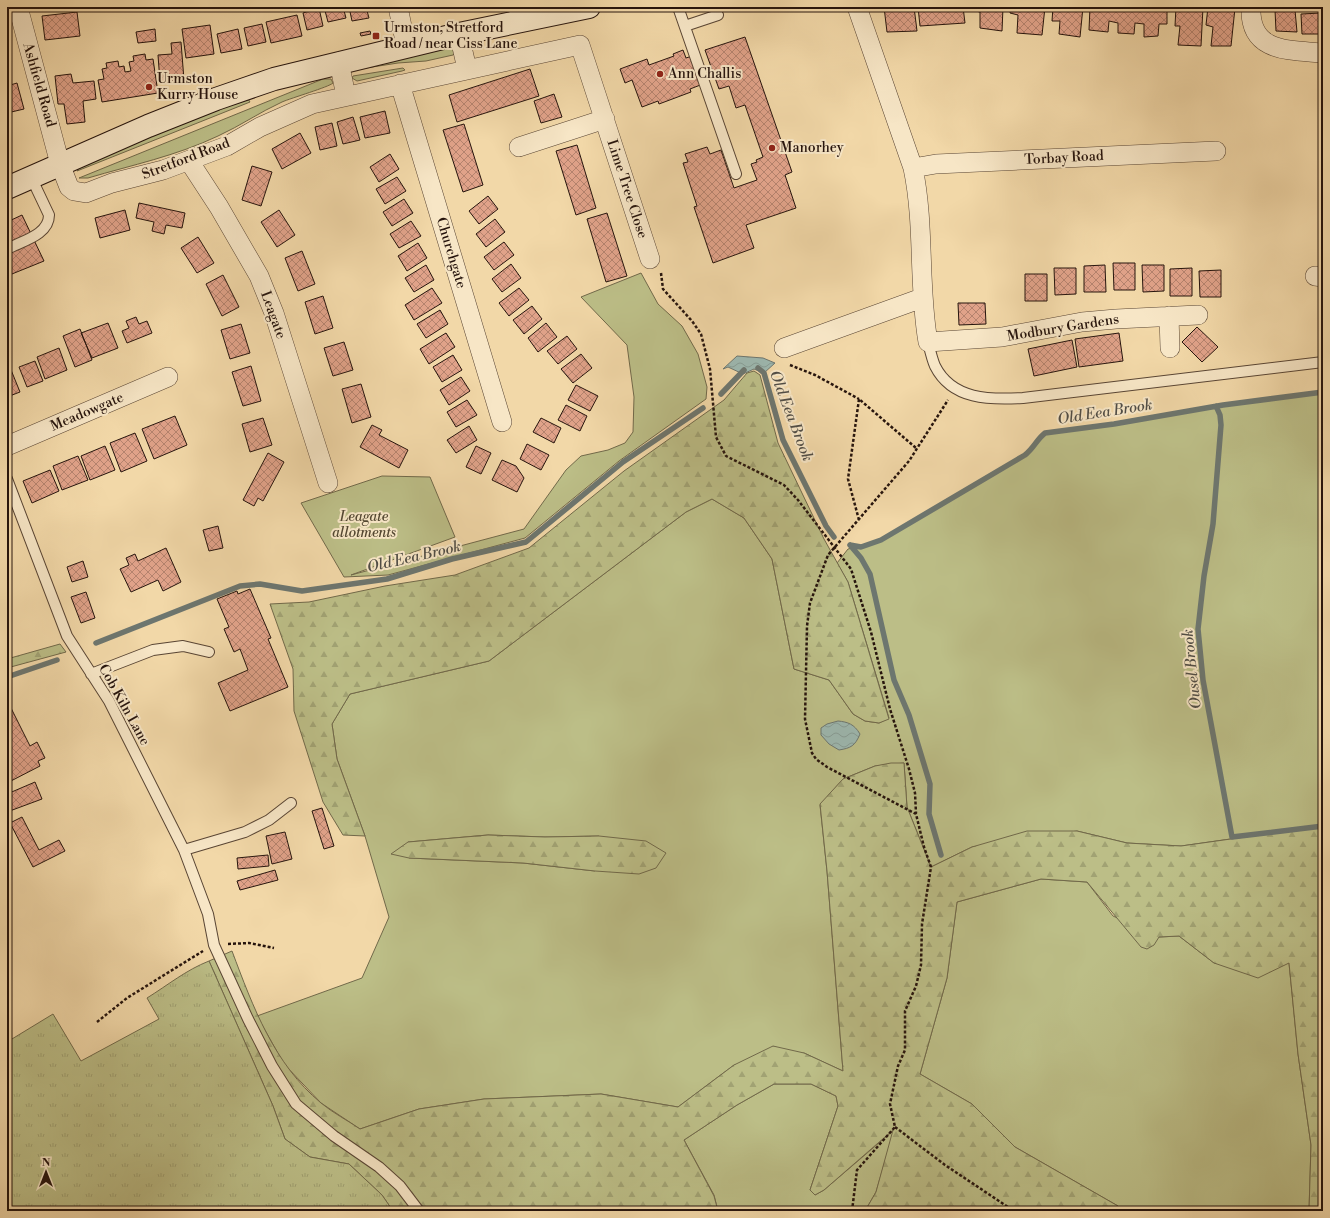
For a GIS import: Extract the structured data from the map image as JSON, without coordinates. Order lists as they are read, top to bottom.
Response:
{
  "streets": {
    "street": [
      "Ashfield Road",
      "Torbay Road",
      "Stretford Road",
      "Lime Tree Close",
      "Churchgate",
      "Leagate",
      "Modbury Gardens",
      "Meadowgate"
    ],
    "lane": ["Cob Kiln Lane"]
  },
  "crossings": [
    ["Ashfield Road", "Stretford Road"],
    ["Stretford Road", "Lime Tree Close"],
    ["Stretford Road", "Churchgate"],
    ["Stretford Road", "Leagate"]
  ],
  "water": ["Old Eea Brook", "Ousel Brook"],
  "parks": ["Leagate allotments"],
  "places": {
    "transit": ["Urmston, Stretford Road / near Ciss Lane"],
    "other": ["Ann Challis", "Urmston Kurry House", "Manorhey"]
  },
  "north": "top"
}
